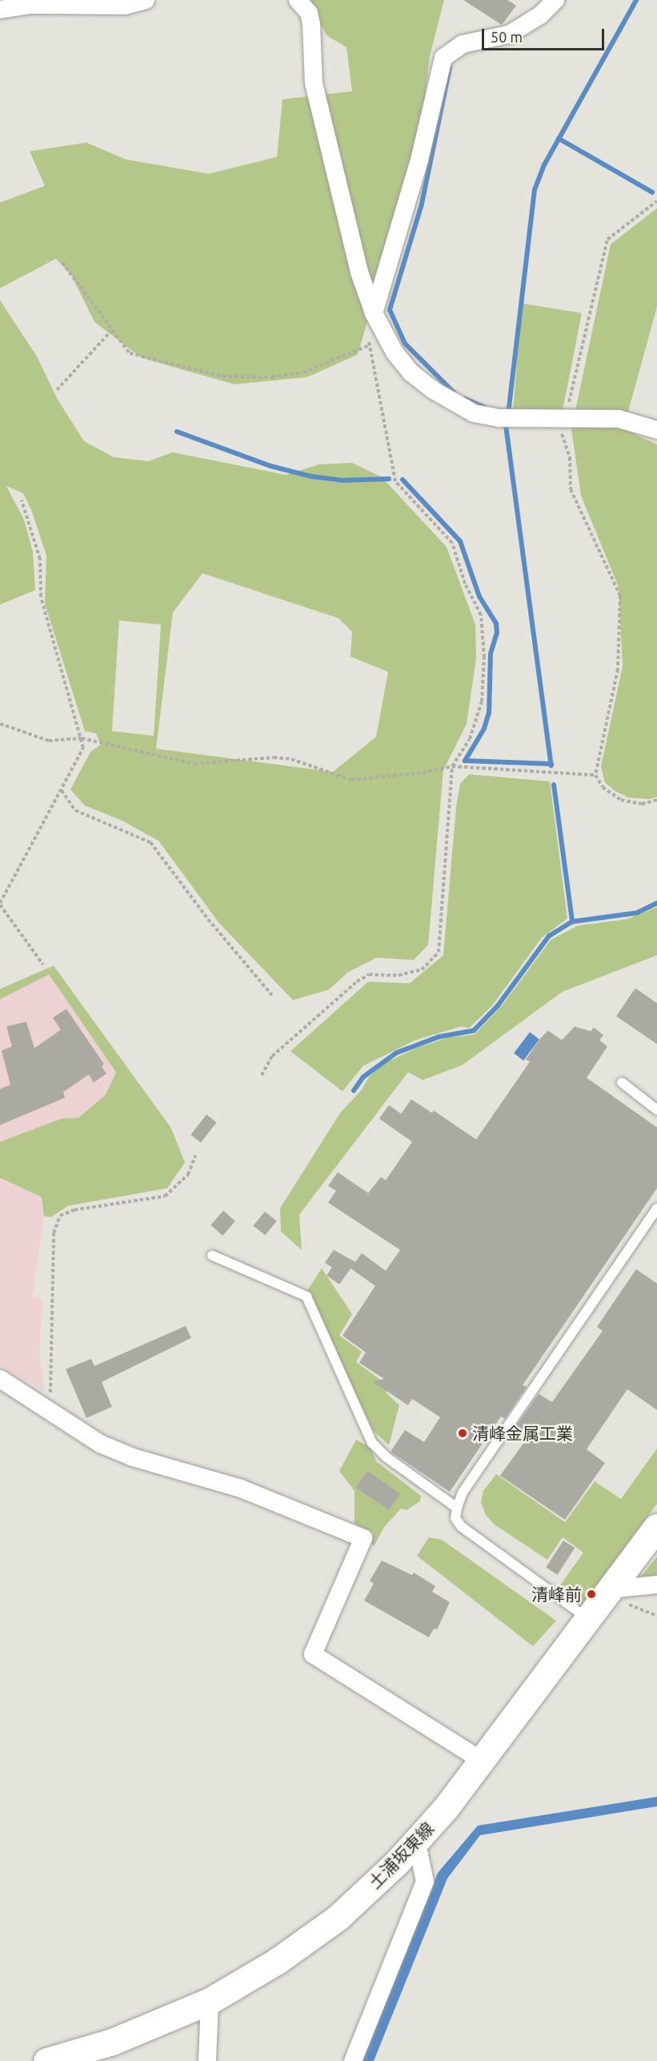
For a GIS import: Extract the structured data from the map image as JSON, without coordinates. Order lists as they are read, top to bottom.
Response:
{
  "streets": {
    "main road": ["土浦坂東線"]
  },
  "places": ["清峰金属工業", "清峰前"],
  "scale_bar": "50 m"
}
